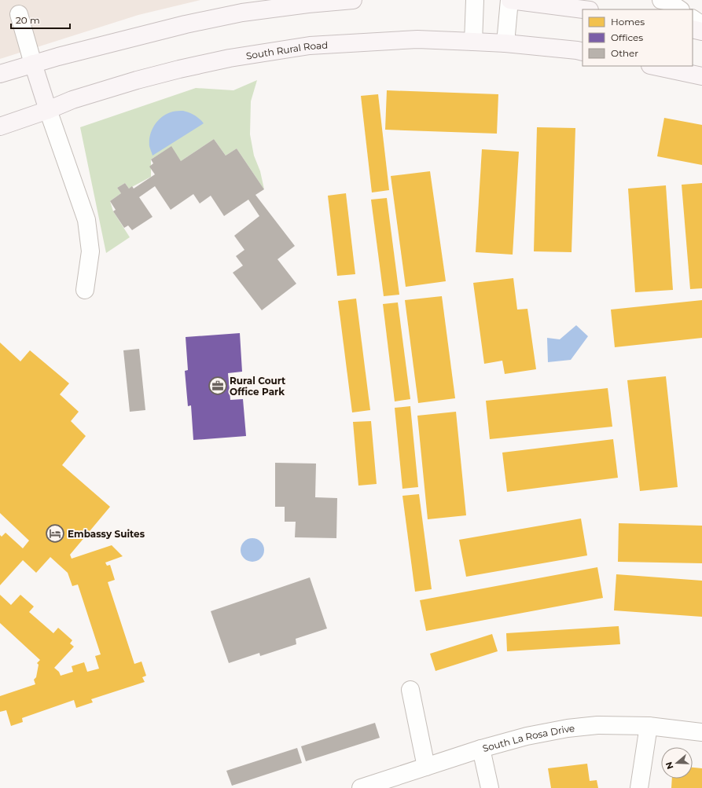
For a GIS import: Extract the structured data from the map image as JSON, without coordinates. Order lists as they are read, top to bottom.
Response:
{
  "streets": {
    "main road": ["South Rural Road"],
    "street": ["South La Rosa Drive"]
  },
  "places": {
    "office": ["Rural Court Office Park"],
    "hotel": ["Embassy Suites"]
  },
  "legend": ["Homes", "Offices", "Other"],
  "scale_bar": "20 m",
  "north": "left"
}
